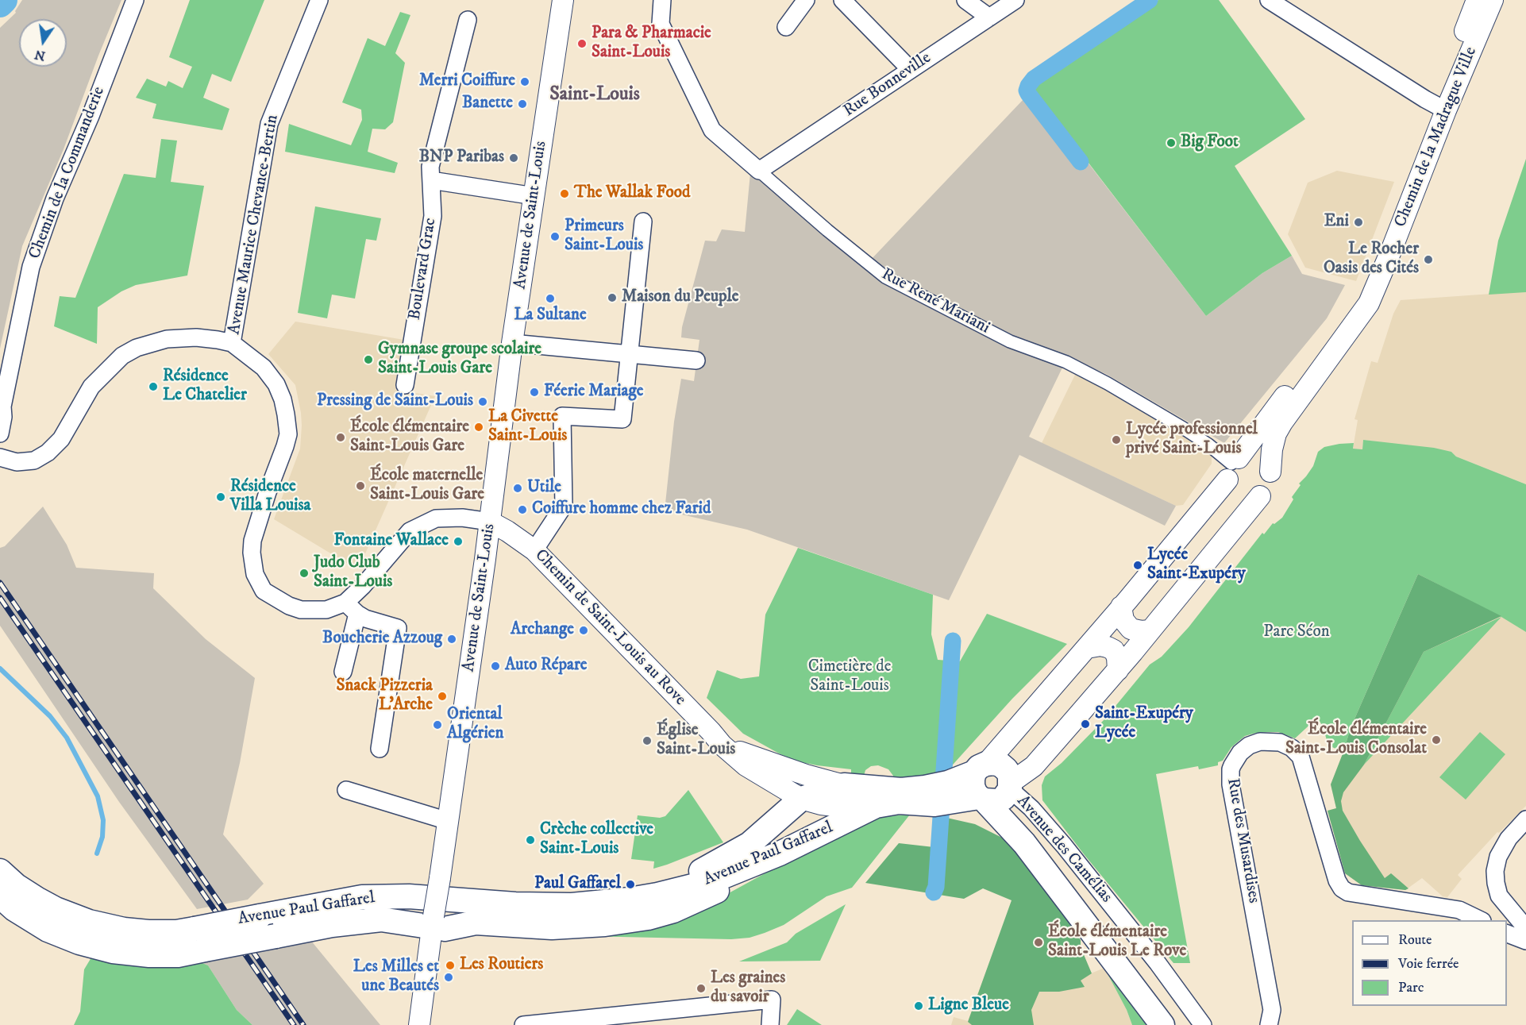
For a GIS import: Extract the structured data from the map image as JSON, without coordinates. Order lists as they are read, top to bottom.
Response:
{
  "streets": {
    "main road": ["Chemin de Saint-Louis au Rove", "Avenue Paul Gaffarel"],
    "street": [
      "Rue Bonneville",
      "Chemin de la Madrague Ville",
      "Chemin de la Commanderie",
      "Avenue de Saint-Louis",
      "Avenue Maurice Chevance-Bertin",
      "Boulevard Grac",
      "Rue René Mariani",
      "Rue des Musardises",
      "Avenue des Camélias"
    ]
  },
  "crossings": [
    ["Rue Bonneville", "Rue René Mariani"],
    ["Chemin de la Madrague Ville", "Rue René Mariani"],
    ["Chemin de la Madrague Ville", "Chemin de Saint-Louis au Rove"],
    ["Chemin de la Madrague Ville", "Avenue des Camélias"],
    ["Avenue de Saint-Louis", "Chemin de Saint-Louis au Rove"],
    ["Chemin de Saint-Louis au Rove", "Avenue des Camélias"],
    ["Chemin de Saint-Louis au Rove", "Avenue Paul Gaffarel"]
  ],
  "districts": ["Saint-Louis"],
  "parks": ["Parc Séon", "Cimetière de Saint-Louis"],
  "places": [
    "Para & Pharmacie Saint-Louis",
    "Merri Coiffure",
    "Banette",
    "Big Foot",
    "BNP Paribas",
    "The Wallak Food",
    "Eni",
    "Primeurs Saint-Louis",
    "Le Rocher Oasis des Cités",
    "Maison du Peuple",
    "La Sultane",
    "Gymnase groupe scolaire Saint-Louis Gare",
    "Résidence Le Chatelier",
    "Féerie Mariage",
    "Pressing de Saint-Louis",
    "La Civette Saint-Louis",
    "École élémentaire Saint-Louis Gare",
    "Lycée professionnel privé Saint-Louis",
    "École maternelle Saint-Louis Gare",
    "Utile",
    "Résidence Villa Louisa",
    "Coiffure homme chez Farid",
    "Fontaine Wallace",
    "Lycée Saint-Exupéry",
    "Judo Club Saint-Louis",
    "Archange",
    "Boucherie Azzoug",
    "Auto Répare",
    "Snack Pizzeria L'Arche",
    "Saint-Exupéry Lycée",
    "Oriental Algérien",
    "École élémentaire Saint-Louis Consolat",
    "Église Saint-Louis",
    "Crèche collective Saint-Louis",
    "Paul Gaffarel",
    "École élémentaire Saint-Louis Le Rove",
    "Les Routiers",
    "Les Milles et une Beautés",
    "Les graines du savoir",
    "Ligne Bleue"
  ],
  "legend": ["Route", "Voie ferrée", "Parc"],
  "north": "bottom"
}
